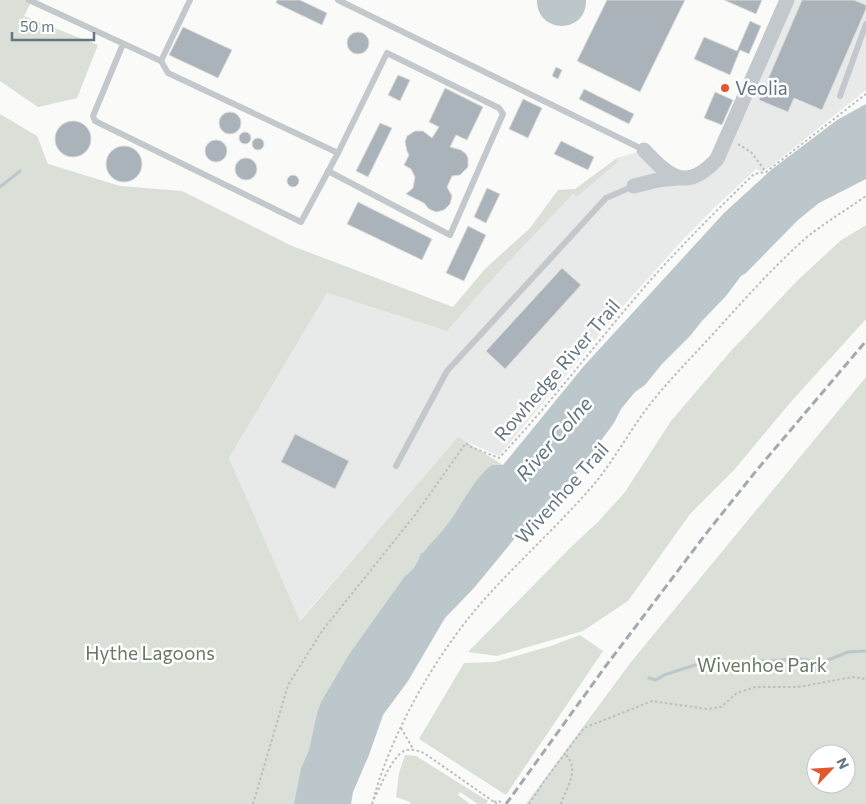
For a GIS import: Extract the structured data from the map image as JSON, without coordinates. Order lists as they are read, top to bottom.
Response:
{
  "streets": {
    "path": ["Rowhedge River Trail", "Wivenhoe Trail"]
  },
  "water": ["River Colne"],
  "parks": ["Hythe Lagoons", "Wivenhoe Park"],
  "places": ["Veolia"],
  "scale_bar": "50 m",
  "north": "top right"
}
